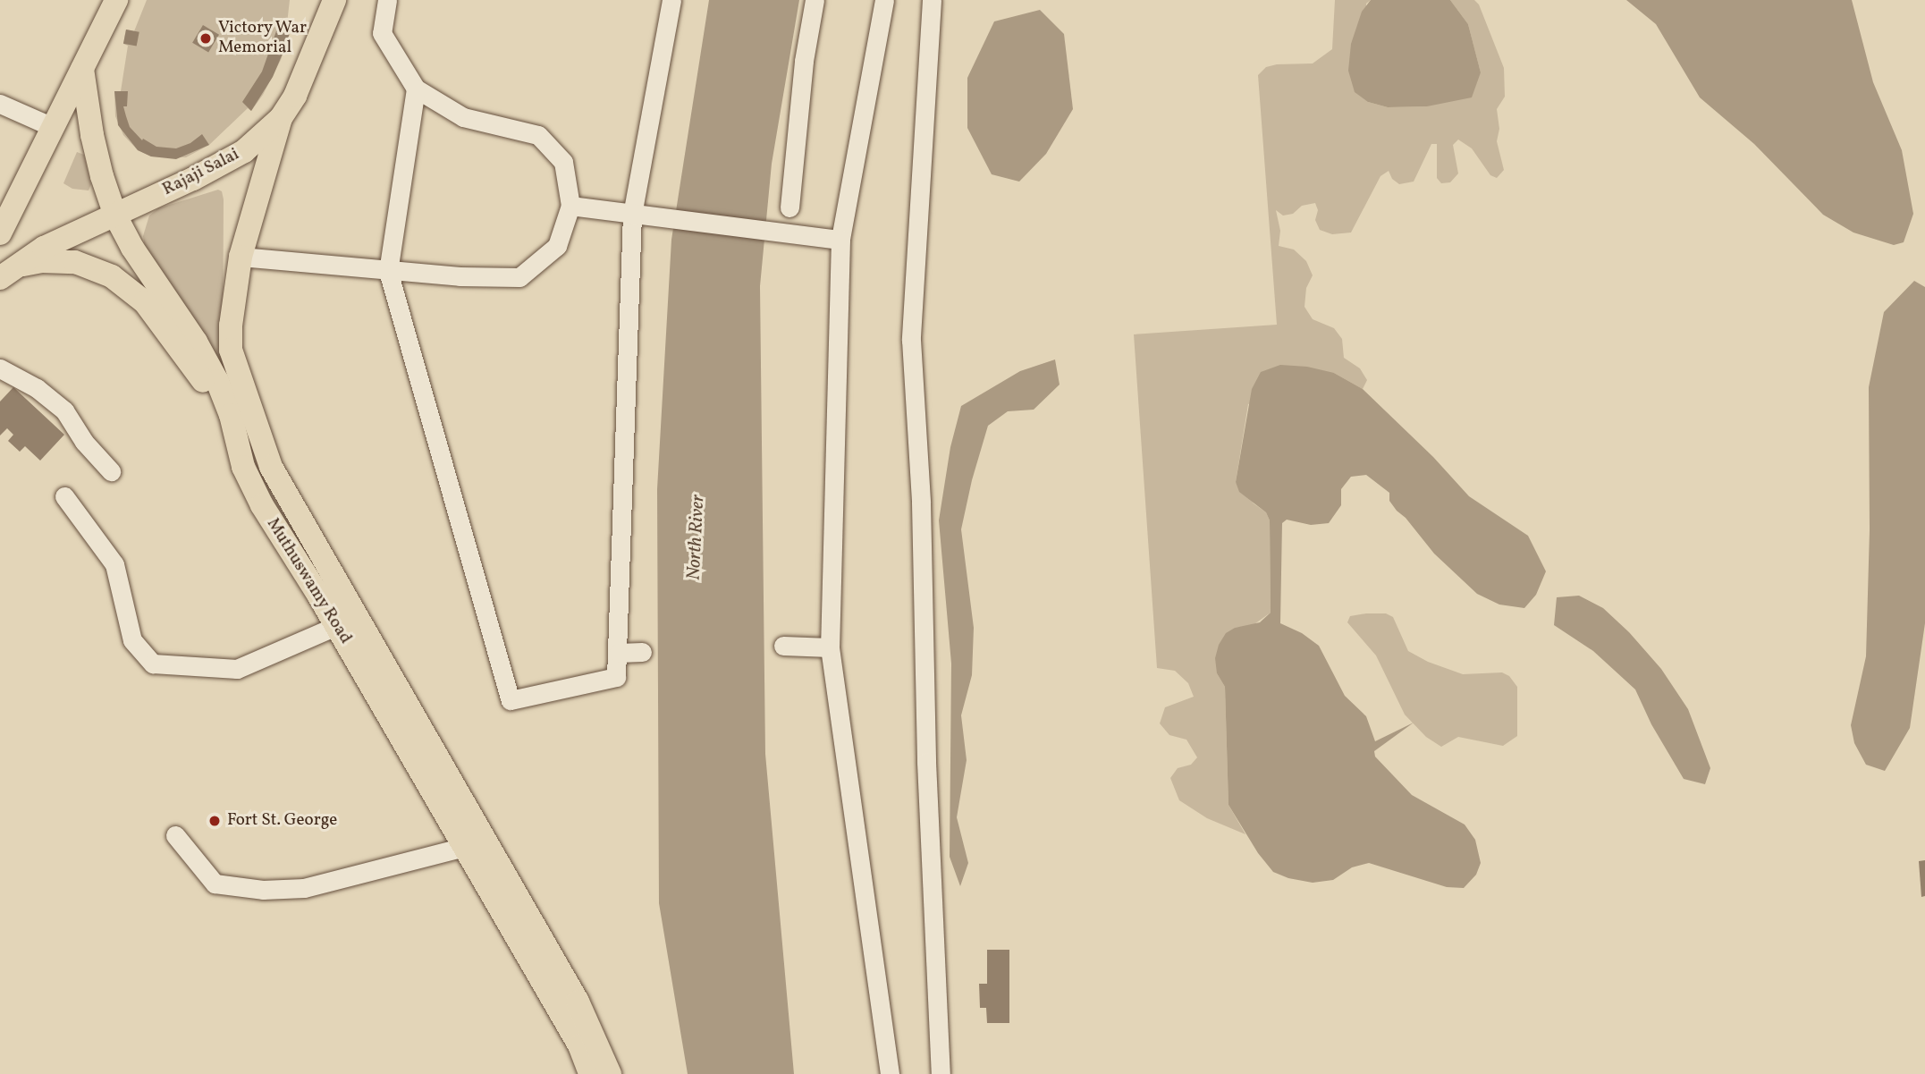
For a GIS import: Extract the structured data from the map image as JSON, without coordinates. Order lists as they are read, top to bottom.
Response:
{
  "streets": {
    "main road": ["Rajaji Salai", "Muthuswamy Road"]
  },
  "crossings": [
    ["Rajaji Salai", "Muthuswamy Road"]
  ],
  "water": ["North River"],
  "places": ["Victory War Memorial", "Fort St. George"]
}
